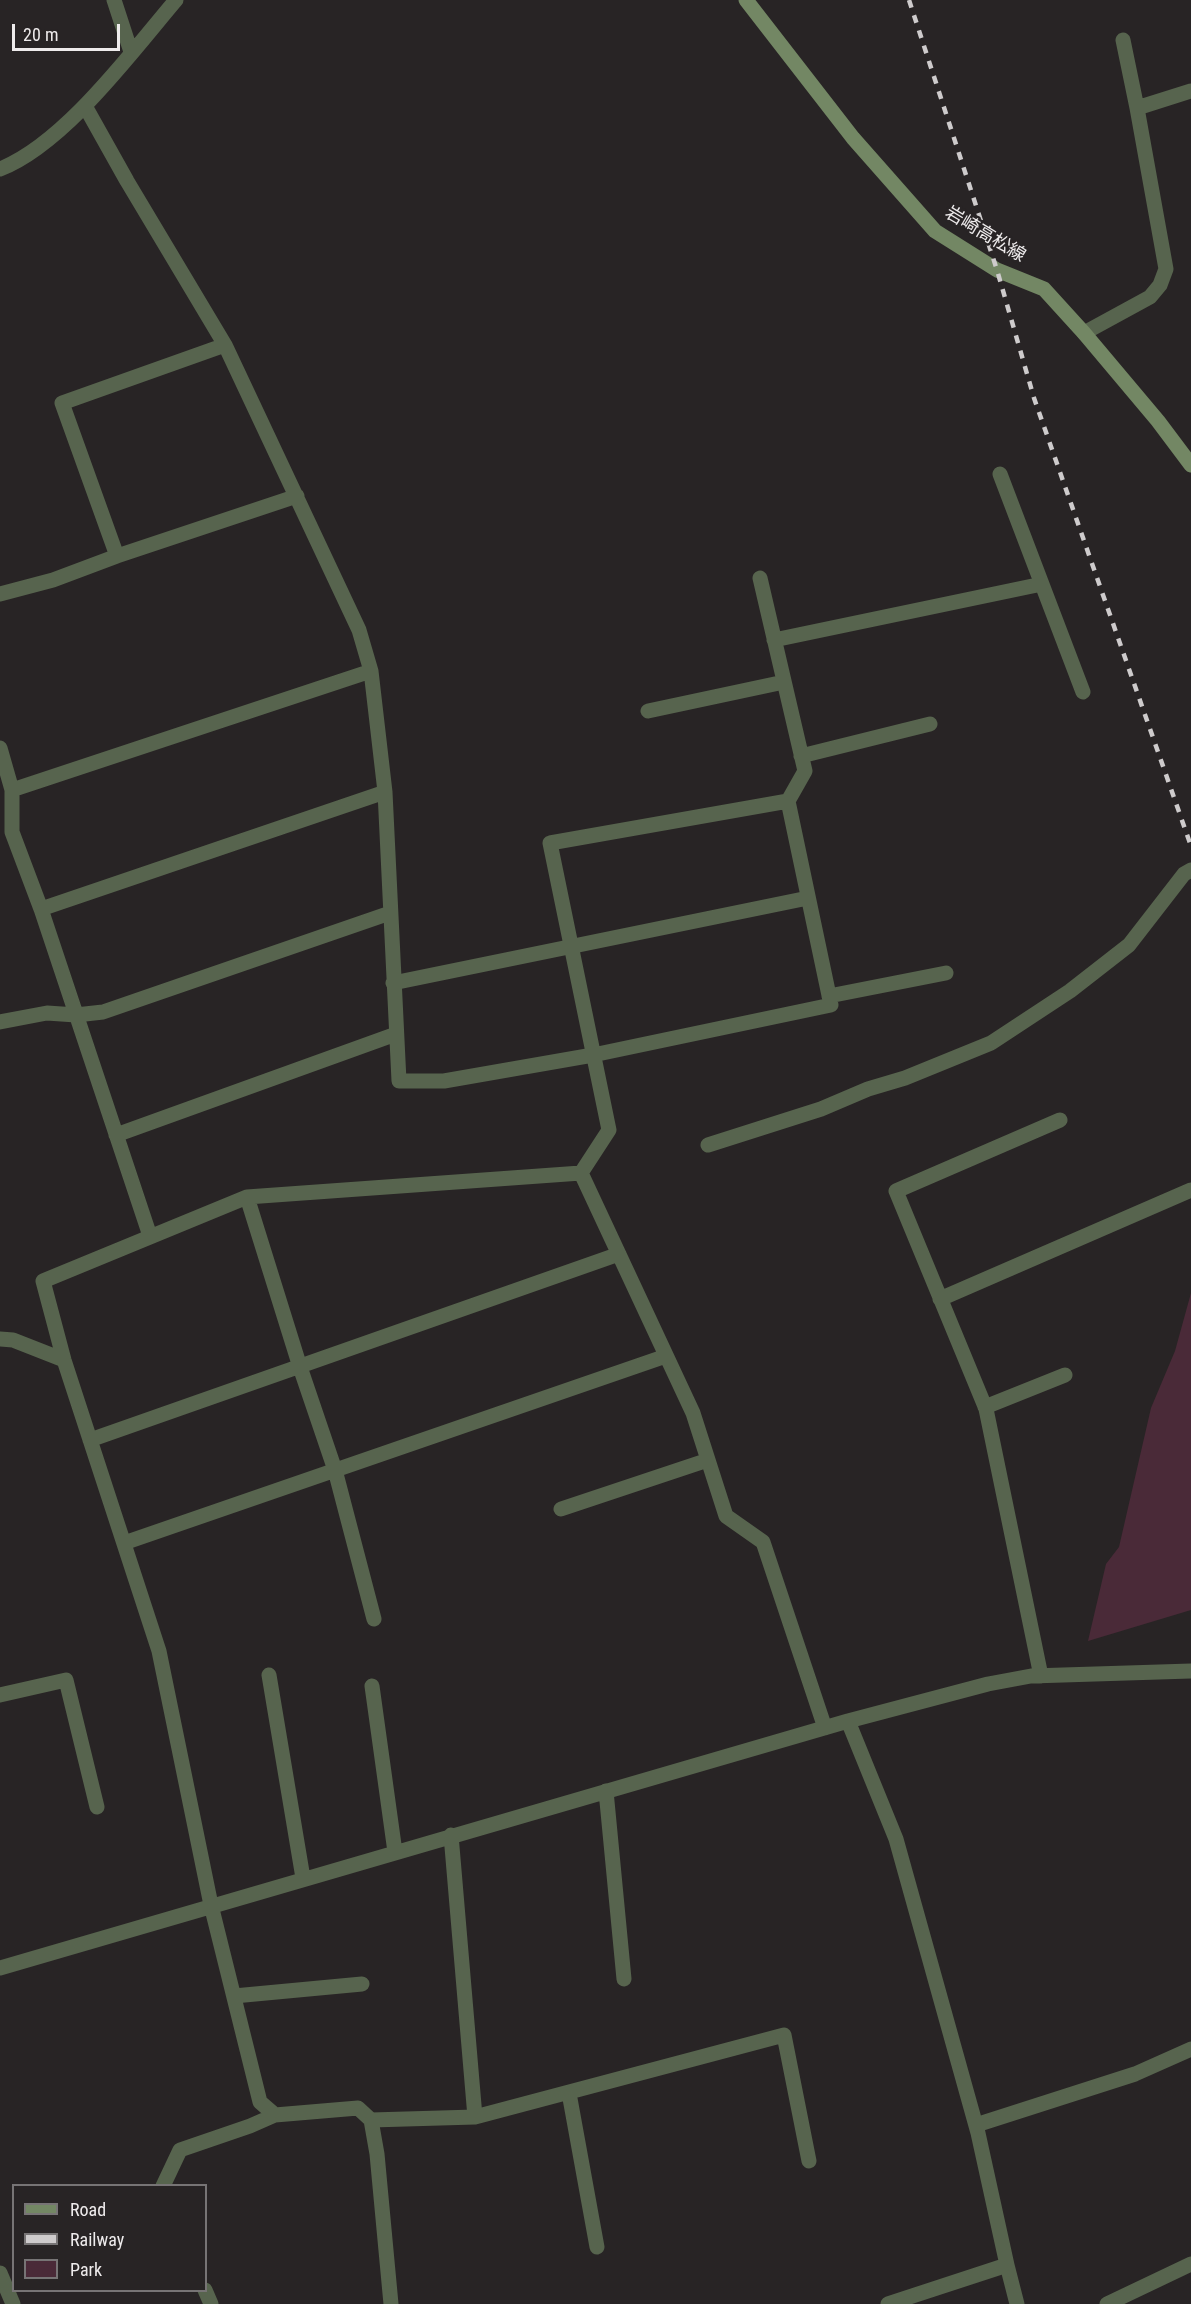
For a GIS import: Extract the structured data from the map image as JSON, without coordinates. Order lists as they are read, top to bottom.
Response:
{
  "streets": {
    "main road": ["岩崎高松線"]
  },
  "legend": ["Road", "Railway", "Park"],
  "scale_bar": "20 m"
}
